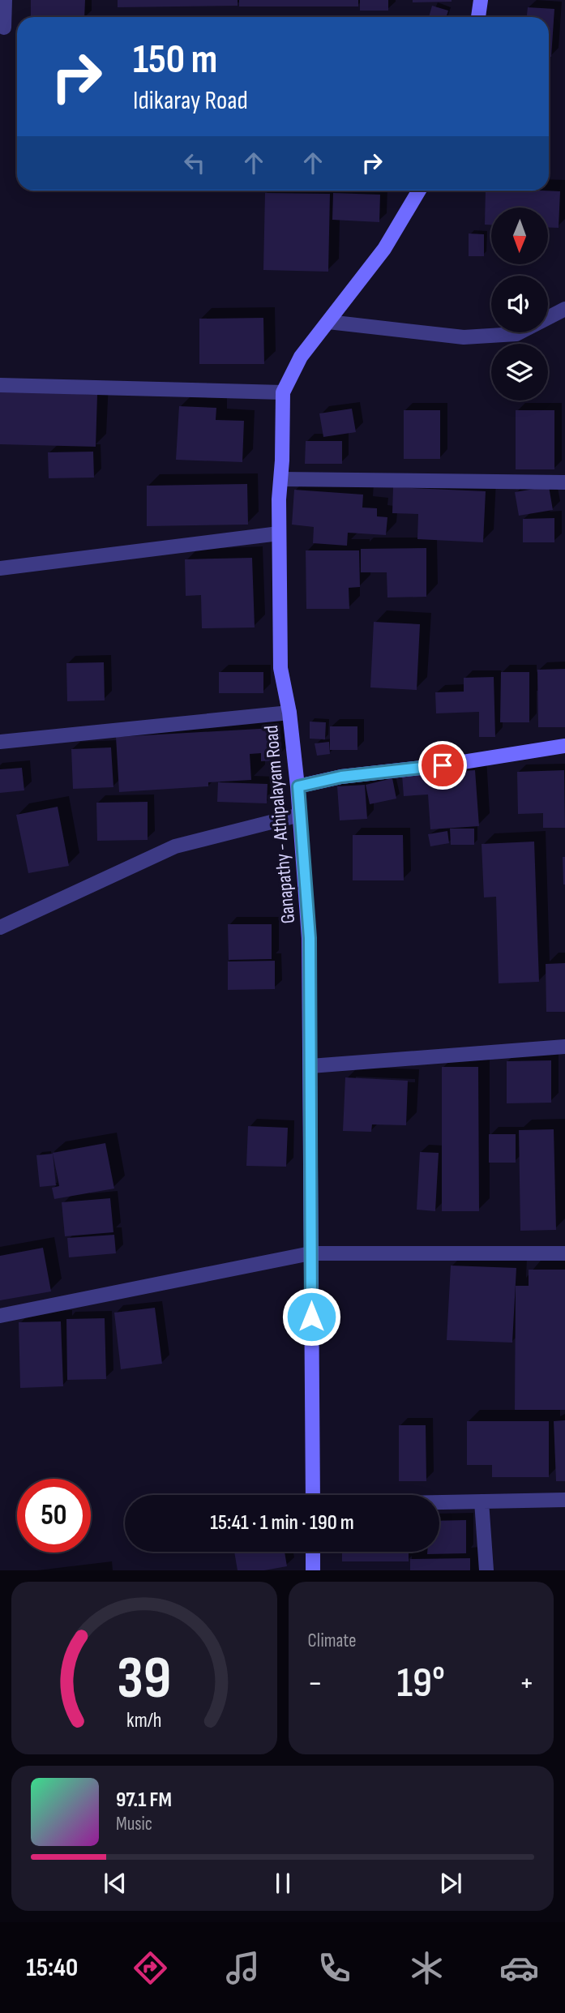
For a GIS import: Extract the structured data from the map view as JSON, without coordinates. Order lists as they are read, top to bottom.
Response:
{
  "streets": {
    "main road": ["Ganapathy - Athipalayam Road"]
  },
  "north": "bottom",
  "page": {
    "turn": ["150 m", "Idikaray Road"],
    "limit": "50",
    "trip": "15:41 · 1 min · 190 m",
    "tile": "Climate",
    "heat": ["−", "19°", "+"],
    "song": ["97.1 FM", "Music"],
    "tabs": "15:40",
    "gauge": ["39", "km/h"]
  }
}
